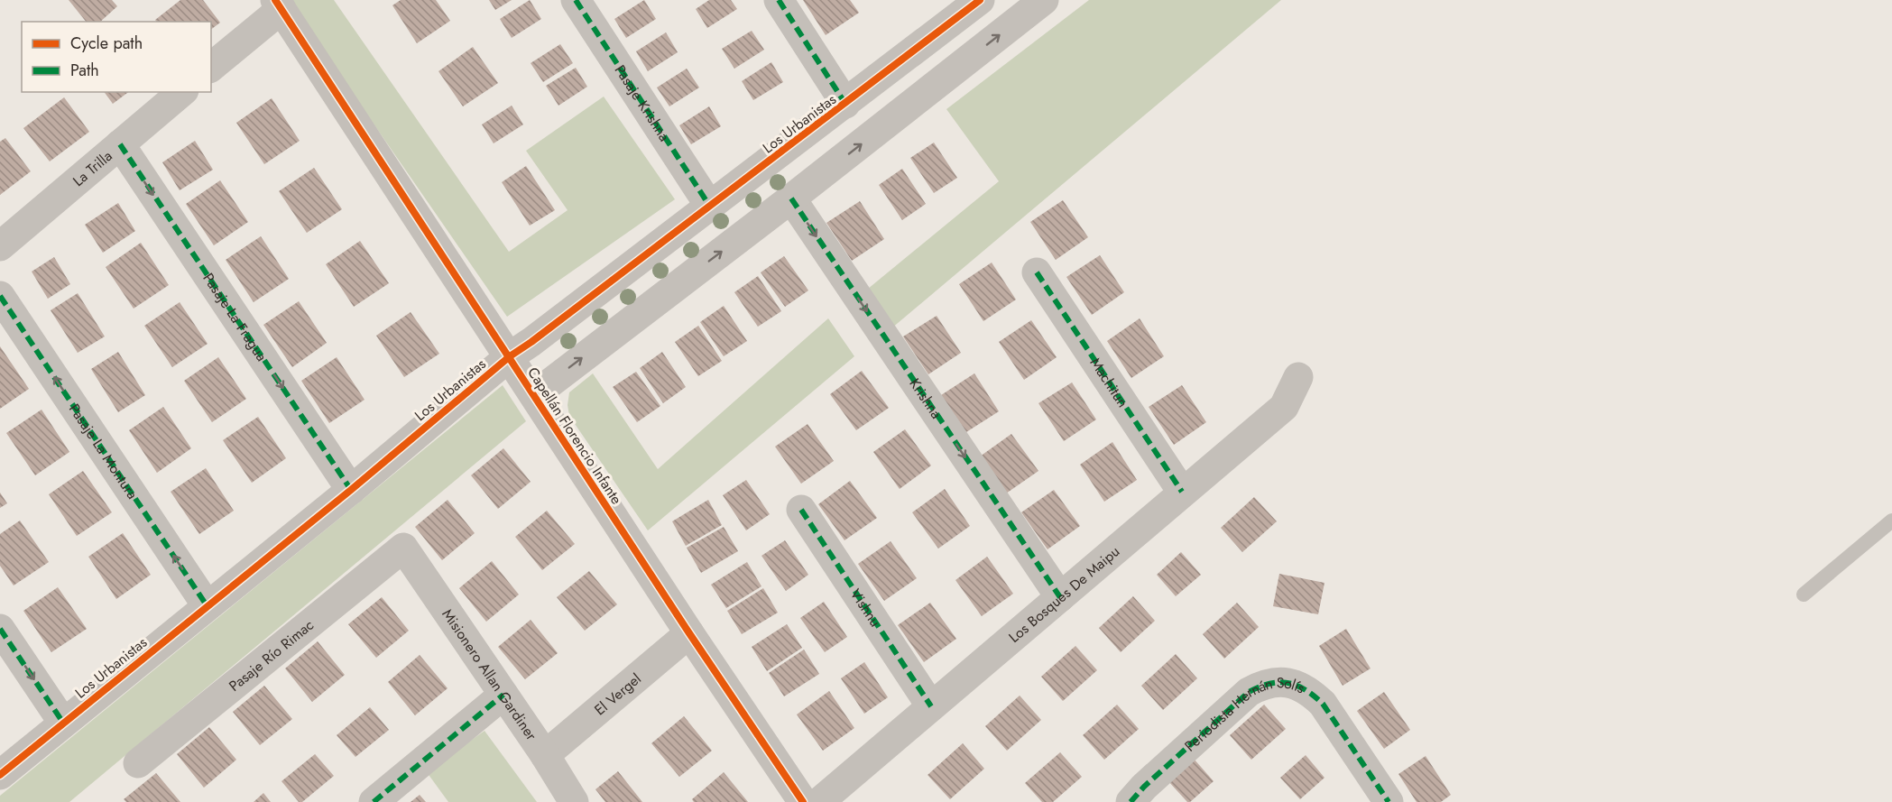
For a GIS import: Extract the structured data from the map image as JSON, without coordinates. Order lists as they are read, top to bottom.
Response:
{
  "streets": {
    "street": [
      "Pasaje Krishna",
      "Los Urbanistas",
      "La Trilla",
      "Pasaje La Fragua",
      "Machitun",
      "Krishna",
      "Capellán Florencio Infante",
      "Pasaje La Montura",
      "Los Bosques De Maipu",
      "Vishnu",
      "Pasaje Río Rimac",
      "Misionero Allan Gardiner",
      "El Vergel",
      "Periodista Hernán Solís"
    ]
  },
  "crossings": [
    ["Pasaje Krishna", "Los Urbanistas"],
    ["Los Urbanistas", "Pasaje La Fragua"],
    ["Los Urbanistas", "Capellán Florencio Infante"],
    ["Los Urbanistas", "Pasaje La Montura"],
    ["La Trilla", "Pasaje La Fragua"],
    ["Machitun", "Los Bosques De Maipu"],
    ["Krishna", "Los Bosques De Maipu"],
    ["Capellán Florencio Infante", "El Vergel"],
    ["Los Bosques De Maipu", "Vishnu"],
    ["Pasaje Río Rimac", "Misionero Allan Gardiner"],
    ["Misionero Allan Gardiner", "El Vergel"]
  ],
  "one_way": ["Pasaje La Fragua", "Krishna", "Pasaje La Montura"],
  "legend": ["Cycle path", "Path"]
}
